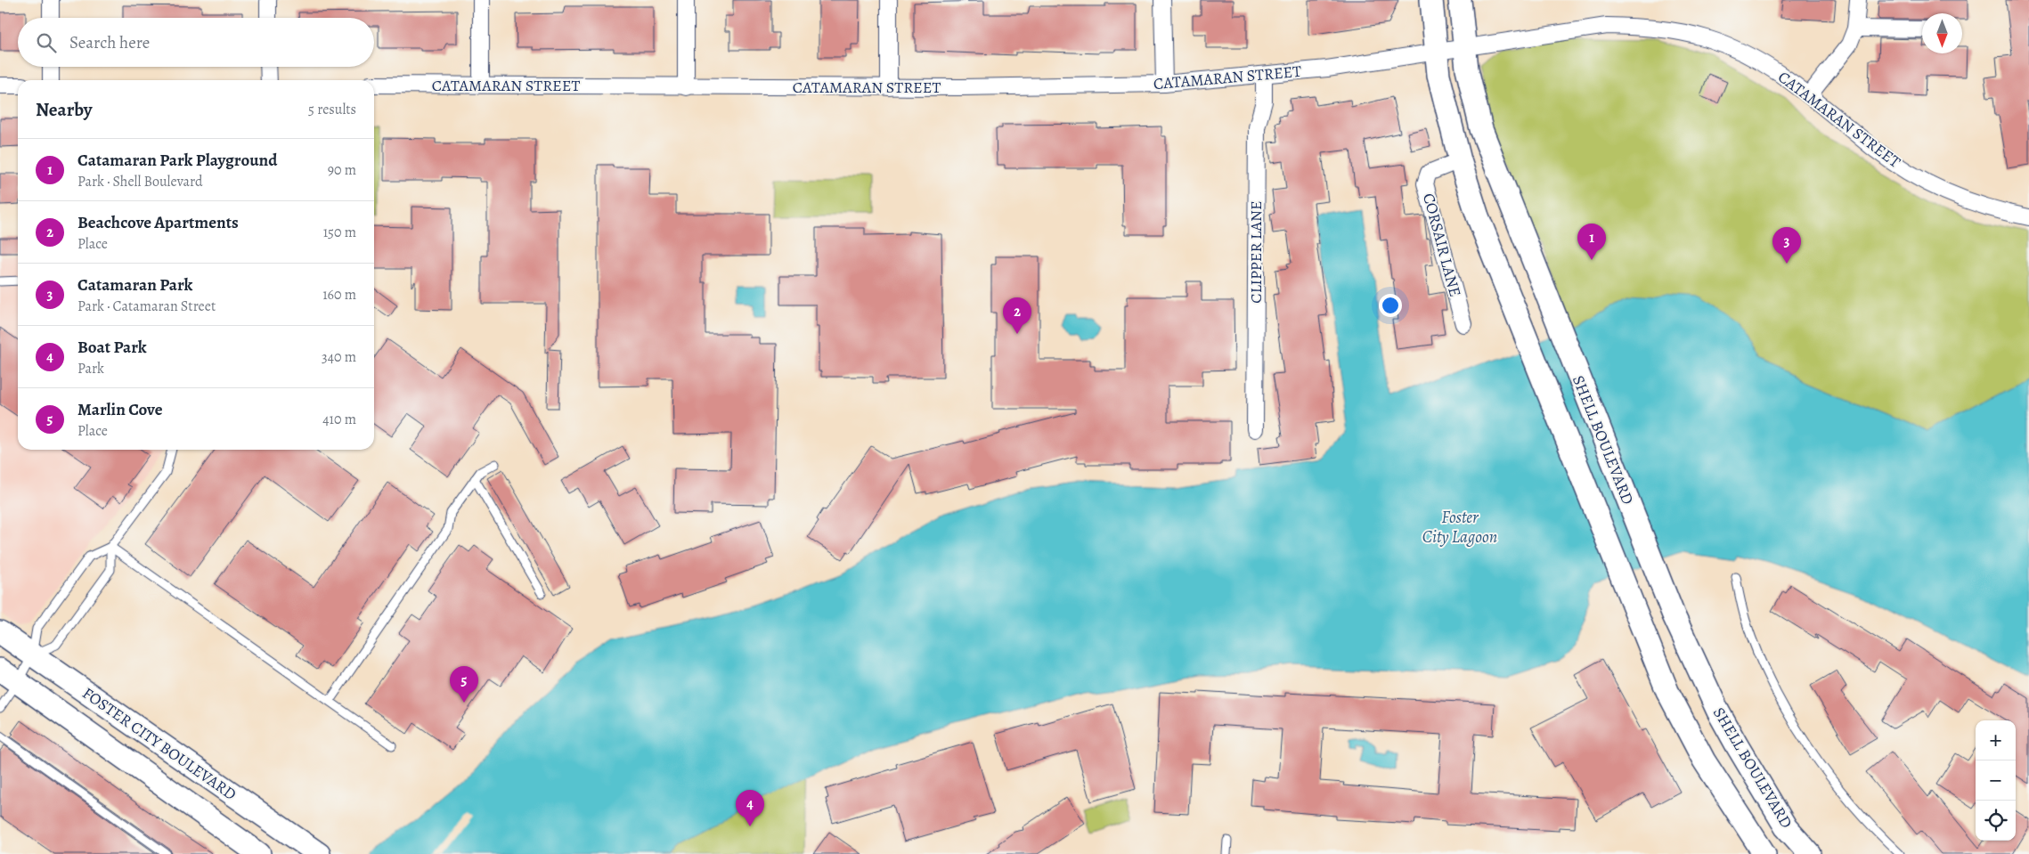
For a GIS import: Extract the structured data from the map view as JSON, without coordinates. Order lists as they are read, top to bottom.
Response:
{
  "streets": {
    "main road": ["SHELL BOULEVARD", "FOSTER CITY BOULEVARD"],
    "street": ["CATAMARAN STREET", "CORSAIR LANE", "CLIPPER LANE"]
  },
  "crossings": [
    ["CATAMARAN STREET", "CLIPPER LANE"],
    ["CATAMARAN STREET", "SHELL BOULEVARD"]
  ],
  "water": ["Foster City Lagoon"],
  "north": "bottom",
  "page": {
    "search": "Search here",
    "heading": ["Nearby", "5 results"],
    "list": [
      {
        "mark": "1",
        "name": "Catamaran Park Playground",
        "note": "Park · Shell Boulevard",
        "value": "90 m"
      },
      {
        "mark": "2",
        "name": "Beachcove Apartments",
        "note": "Place",
        "value": "150 m"
      },
      {
        "mark": "3",
        "name": "Catamaran Park",
        "note": "Park · Catamaran Street",
        "value": "160 m"
      },
      {
        "mark": "4",
        "name": "Boat Park",
        "note": "Park",
        "value": "340 m"
      },
      {
        "mark": "5",
        "name": "Marlin Cove",
        "note": "Place",
        "value": "410 m"
      }
    ],
    "pins": [
      "1",
      "3",
      "2",
      "5",
      "4"
    ],
    "map_buttons": ["+", "−"]
  }
}
